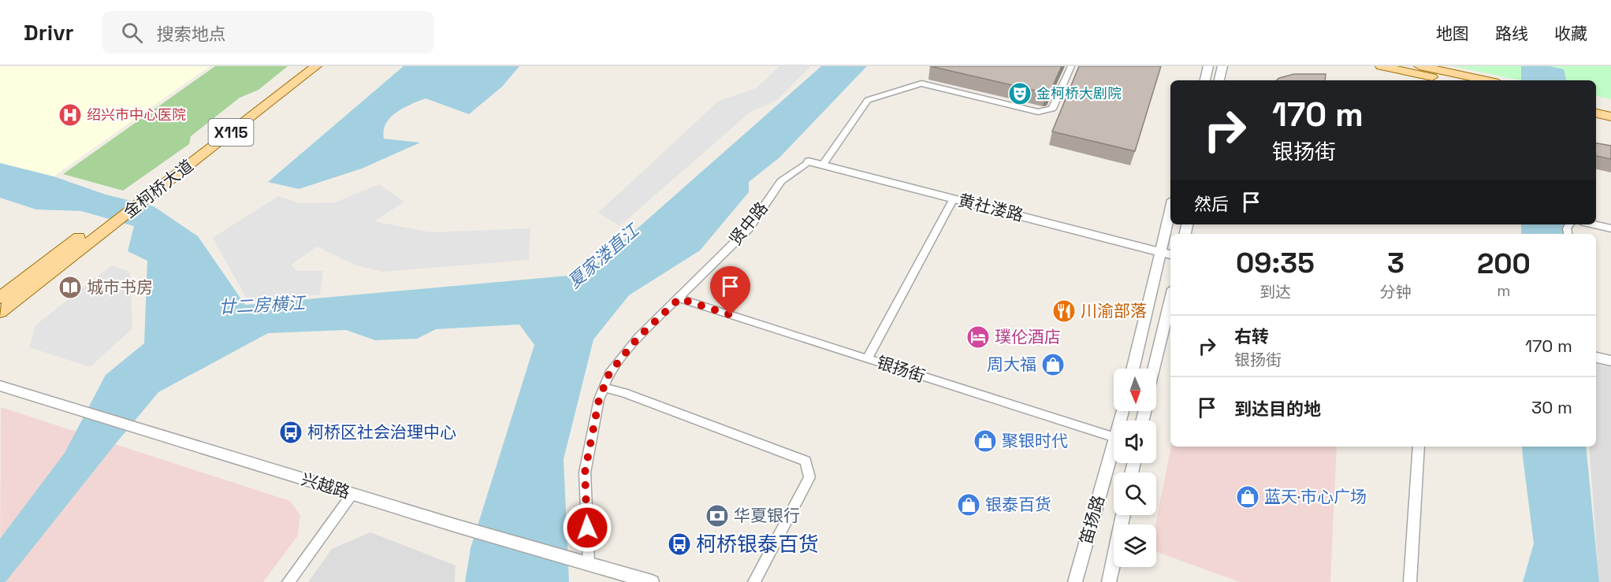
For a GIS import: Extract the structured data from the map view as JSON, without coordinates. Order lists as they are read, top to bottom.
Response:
{
  "streets": {
    "main road": ["X115", "金柯桥大道"],
    "street": [
      "黄社溇路",
      "贤中路",
      "银扬街",
      "兴越路",
      "笛扬路"
    ]
  },
  "crossings": [
    ["黄社溇路", "贤中路"],
    ["贤中路", "银扬街"],
    ["贤中路", "兴越路"]
  ],
  "water": ["夏家溇直江", "廿二房横江"],
  "places": {
    "theatre": ["金柯桥大剧院"],
    "hospital": ["绍兴市中心医院"],
    "library": ["城市书房"],
    "restaurant": ["川渝部落"],
    "hotel": ["璞伦酒店"],
    "shop": [
      "周大福",
      "聚银时代",
      "蓝天·市心广场",
      "银泰百货"
    ],
    "bus stop": ["柯桥区社会治理中心", "柯桥银泰百货"],
    "bank": ["华夏银行"]
  },
  "north": "bottom",
  "page": {
    "header": "Drivr",
    "search": "搜索地点",
    "nav": ["地图", "路线", "收藏"],
    "turn": ["170 m", "银扬街"],
    "then": "然后",
    "eta": [
      "09:35",
      "到达",
      "3",
      "分钟",
      "200",
      "m"
    ],
    "list": [
      {
        "name": "右转",
        "note": "银扬街",
        "value": "170 m"
      },
      {
        "name": "到达目的地",
        "value": "30 m"
      }
    ]
  }
}
